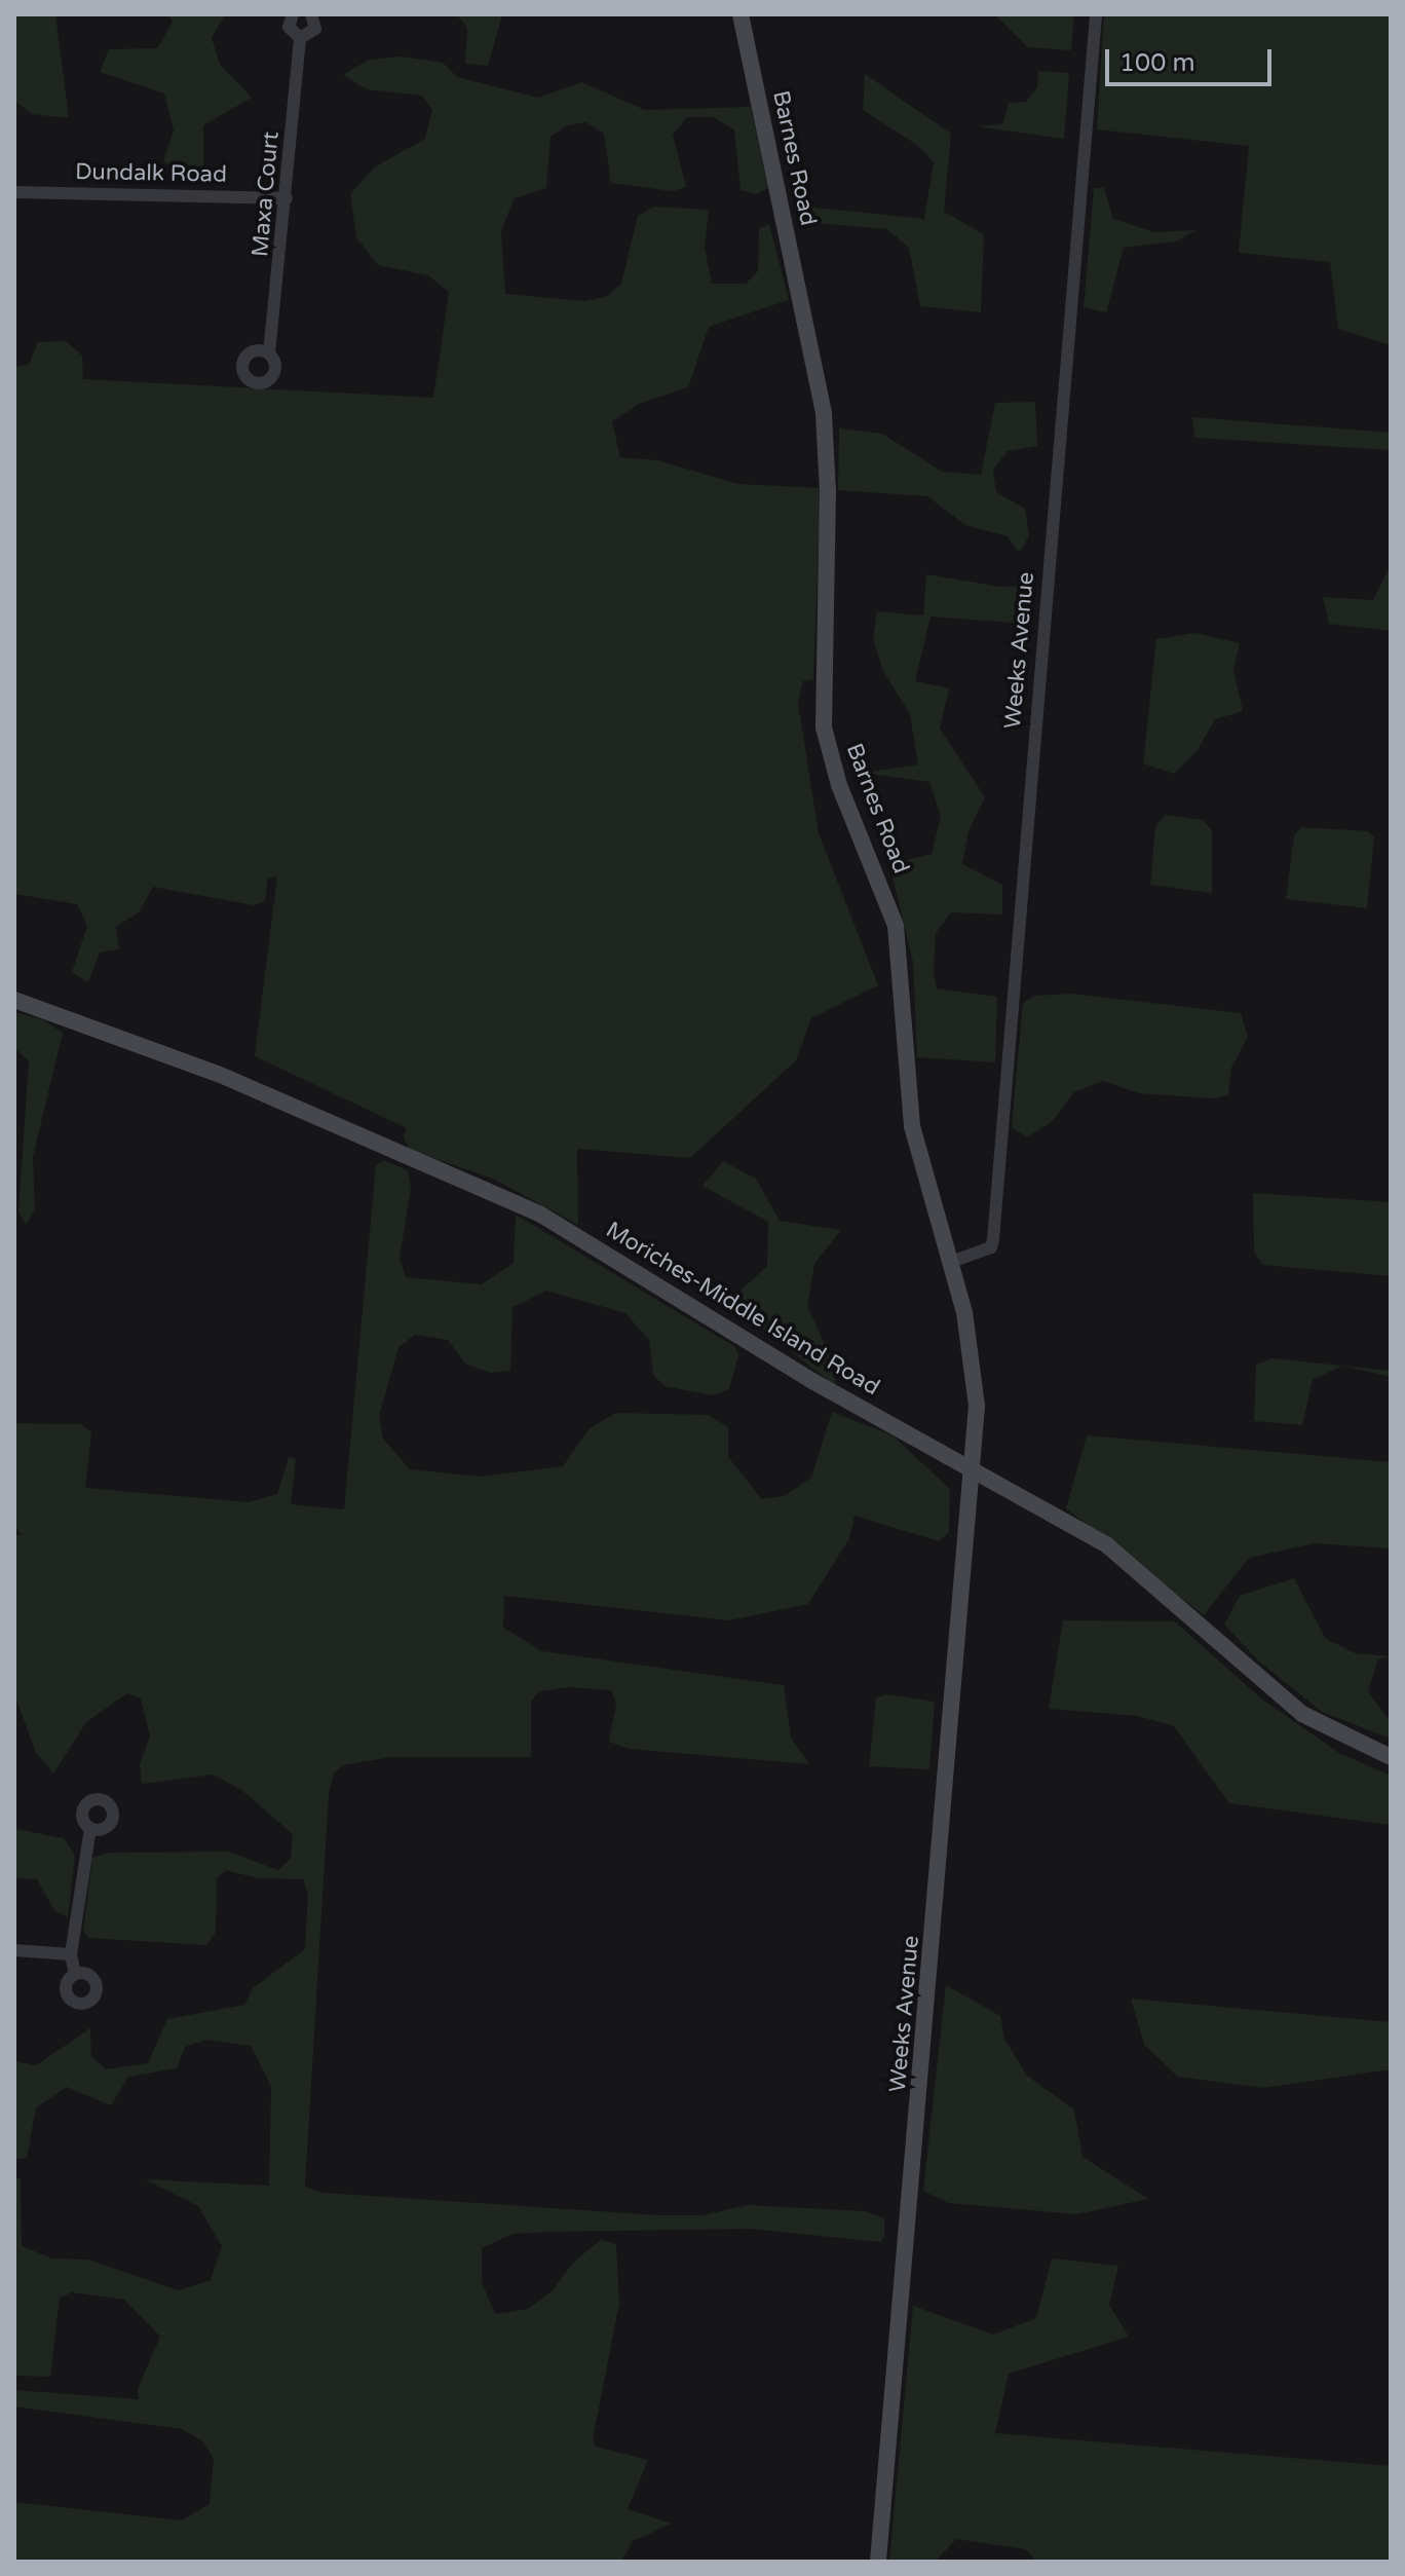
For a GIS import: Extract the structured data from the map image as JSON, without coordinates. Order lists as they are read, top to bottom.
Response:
{
  "streets": {
    "street": [
      "Barnes Road",
      "Dundalk Road",
      "Maxa Court",
      "Weeks Avenue",
      "Moriches-Middle Island Road"
    ]
  },
  "crossings": [
    ["Barnes Road", "Weeks Avenue"],
    ["Barnes Road", "Moriches-Middle Island Road"],
    ["Dundalk Road", "Maxa Court"],
    ["Weeks Avenue", "Moriches-Middle Island Road"]
  ],
  "scale_bar": "100 m"
}
